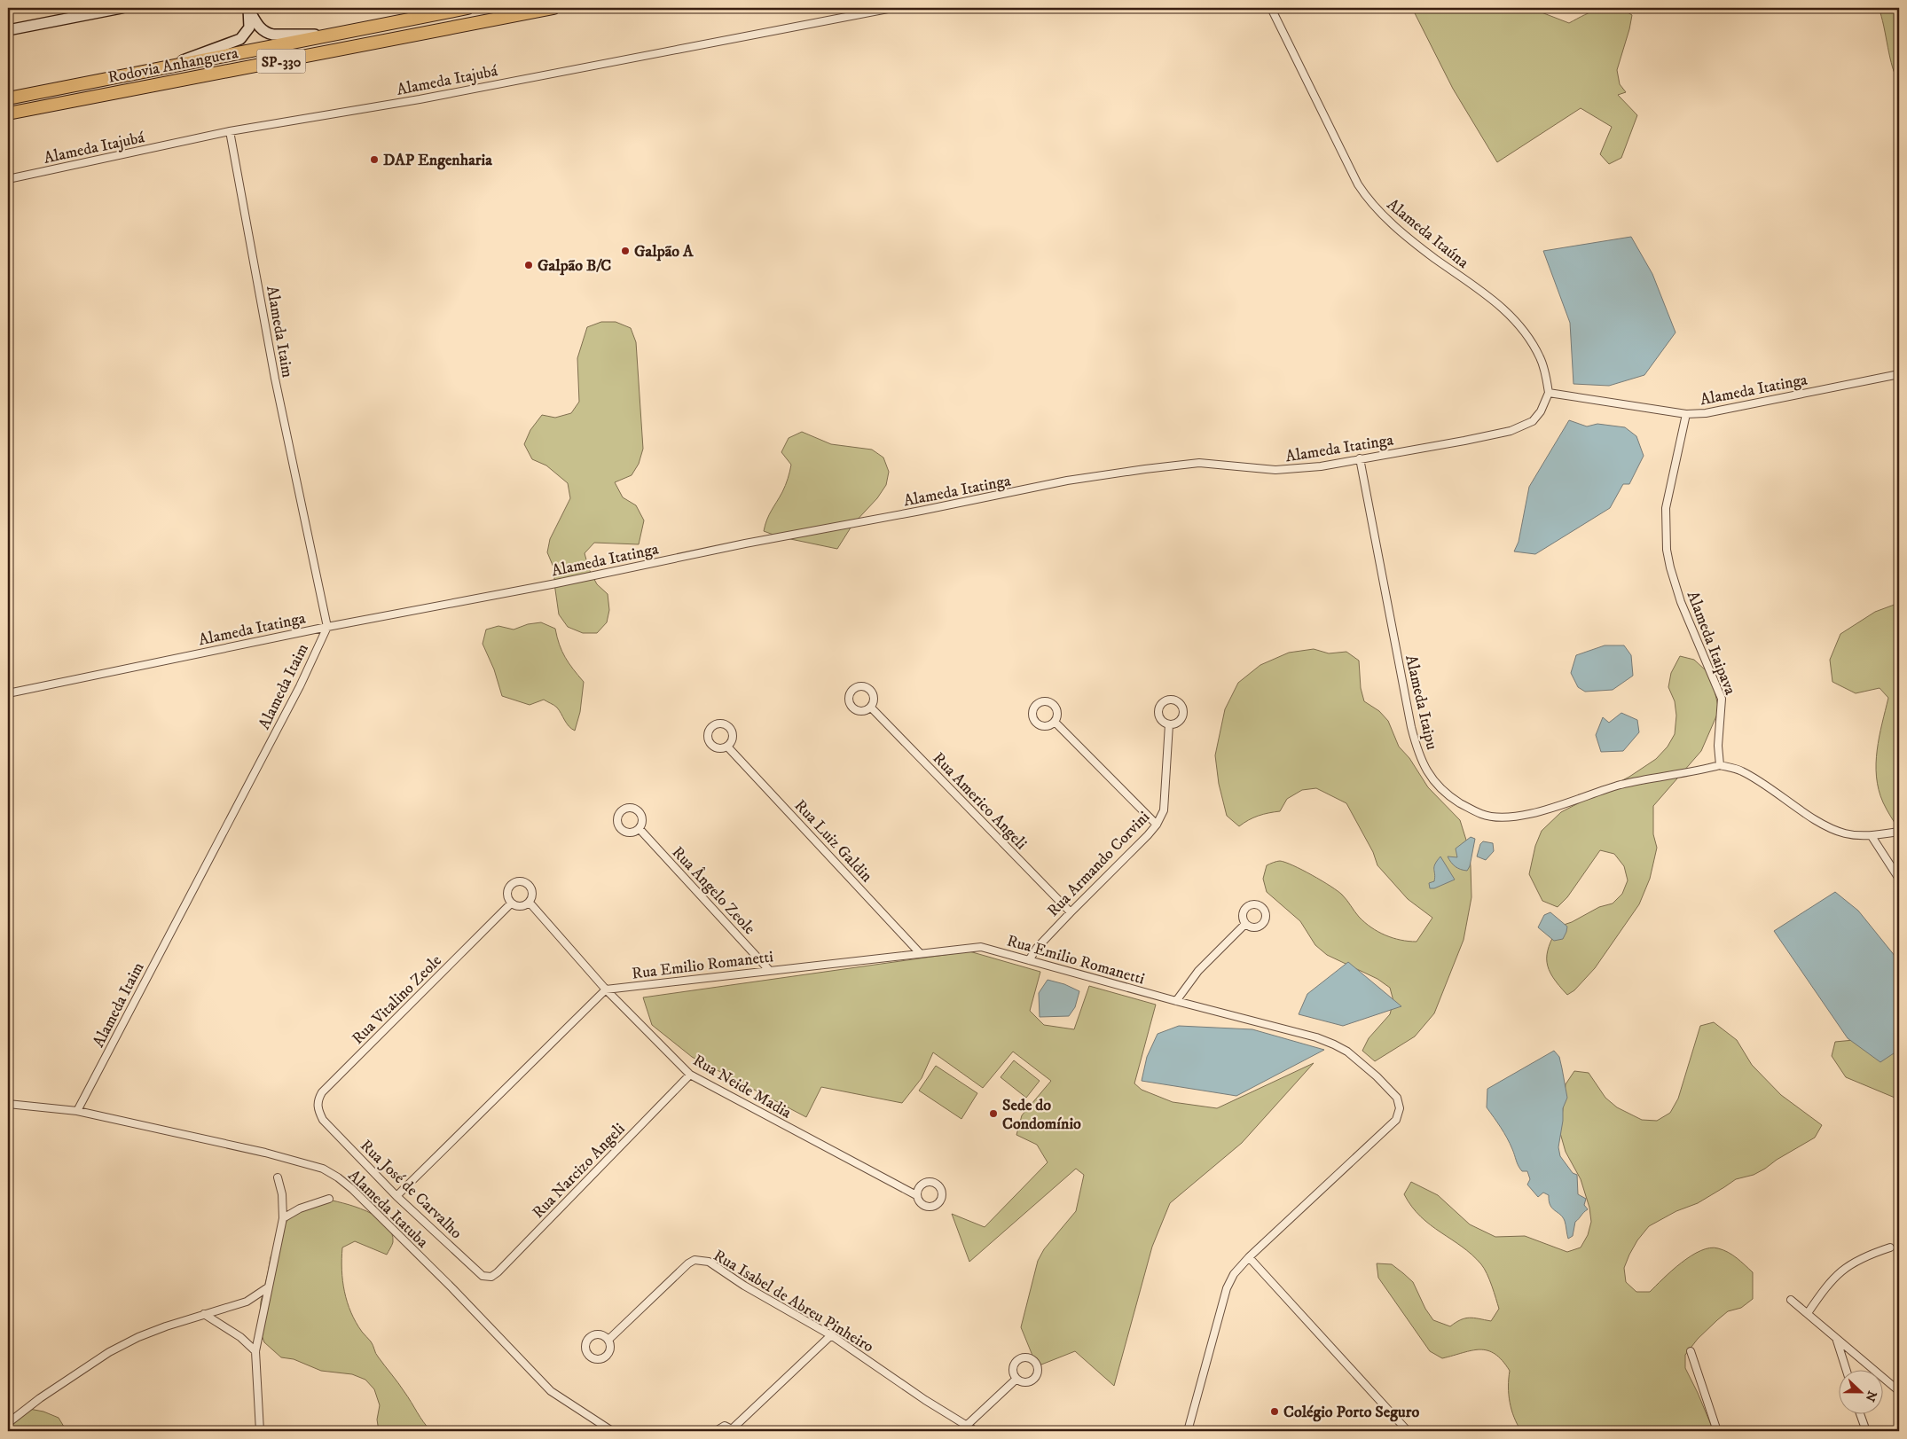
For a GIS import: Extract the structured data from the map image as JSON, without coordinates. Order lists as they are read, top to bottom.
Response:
{
  "streets": {
    "highway": ["SP-330", "Rodovia Anhanguera"],
    "street": [
      "Alameda Itajubá",
      "Alameda Itaúna",
      "Alameda Itaim",
      "Alameda Itatinga",
      "Alameda Itaipava",
      "Alameda Itaipu",
      "Rua Americo Angeli",
      "Rua Luiz Galdin",
      "Rua Armando Corvini",
      "Rua Ângelo Zeole",
      "Rua Emilio Romanetti",
      "Rua Vitalino Zeole",
      "Rua Neide Madia",
      "Rua Narcizo Angeli",
      "Rua José de Carvalho",
      "Alameda Itatuba",
      "Rua Isabel de Abreu Pinheiro"
    ]
  },
  "crossings": [
    ["Alameda Itajubá", "Alameda Itaim"],
    ["Alameda Itaúna", "Alameda Itatinga"],
    ["Alameda Itaim", "Alameda Itatinga"],
    ["Alameda Itaim", "Alameda Itatuba"],
    ["Alameda Itatinga", "Alameda Itaipava"],
    ["Alameda Itatinga", "Alameda Itaipu"],
    ["Alameda Itaipava", "Alameda Itaipu"],
    ["Rua Americo Angeli", "Rua Armando Corvini"],
    ["Rua Luiz Galdin", "Rua Emilio Romanetti"],
    ["Rua Armando Corvini", "Rua Emilio Romanetti"],
    ["Rua Ângelo Zeole", "Rua Emilio Romanetti"],
    ["Rua Emilio Romanetti", "Rua Neide Madia"],
    ["Rua Vitalino Zeole", "Rua Neide Madia"],
    ["Rua Vitalino Zeole", "Rua José de Carvalho"],
    ["Rua Neide Madia", "Rua Narcizo Angeli"],
    ["Rua Narcizo Angeli", "Rua José de Carvalho"]
  ],
  "places": [
    "DAP Engenharia",
    "Galpão A",
    "Galpão B/C",
    "Sede do Condomínio",
    "Colégio Porto Seguro"
  ],
  "north": "right"
}
